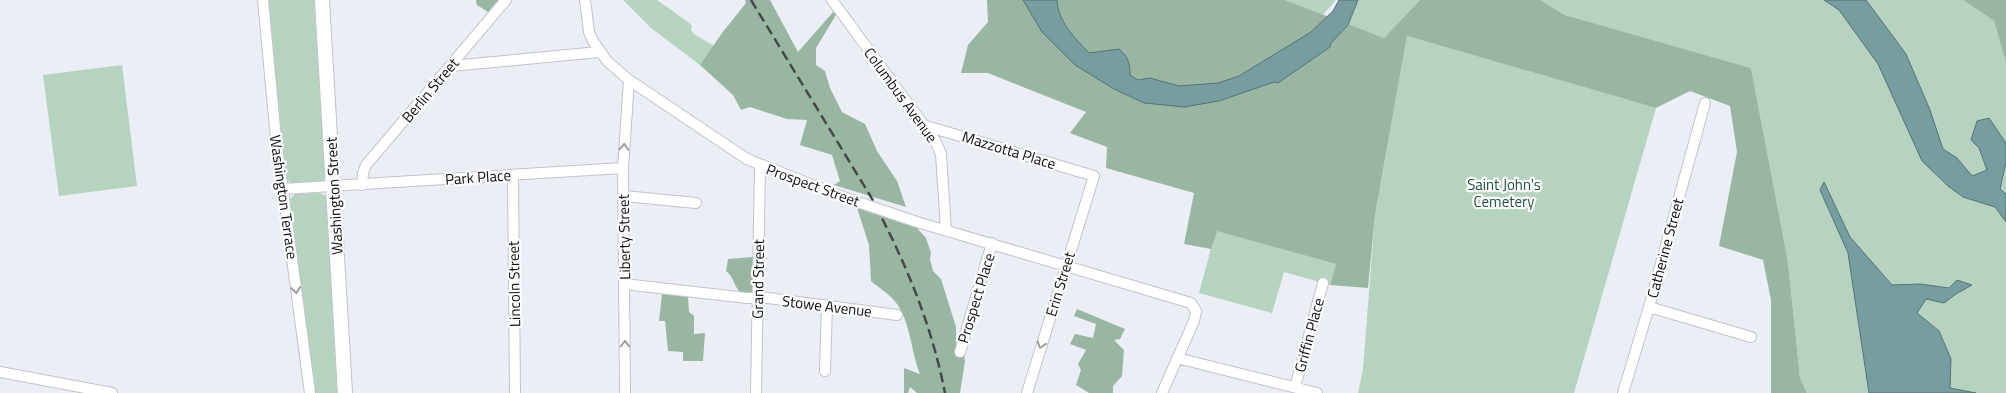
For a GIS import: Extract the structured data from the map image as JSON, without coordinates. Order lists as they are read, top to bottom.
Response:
{
  "streets": {
    "highway": ["Washington Street"],
    "street": [
      "Berlin Street",
      "Columbus Avenue",
      "Mazzotta Place",
      "Park Place",
      "Prospect Street",
      "Washington Terrace",
      "Liberty Street",
      "Catherine Street",
      "Grand Street",
      "Lincoln Street",
      "Erin Street",
      "Prospect Place",
      "Stowe Avenue",
      "Griffin Place"
    ]
  },
  "crossings": [
    ["Berlin Street", "Park Place"],
    ["Columbus Avenue", "Mazzotta Place"],
    ["Columbus Avenue", "Prospect Street"],
    ["Mazzotta Place", "Erin Street"],
    ["Park Place", "Washington Street"],
    ["Park Place", "Washington Terrace"],
    ["Park Place", "Liberty Street"],
    ["Park Place", "Lincoln Street"],
    ["Prospect Street", "Liberty Street"],
    ["Prospect Street", "Grand Street"],
    ["Prospect Street", "Erin Street"],
    ["Prospect Street", "Prospect Place"],
    ["Liberty Street", "Stowe Avenue"],
    ["Grand Street", "Stowe Avenue"]
  ],
  "one_way": ["Washington Terrace", "Liberty Street", "Erin Street"],
  "parks": ["Saint John's Cemetery"]
}
